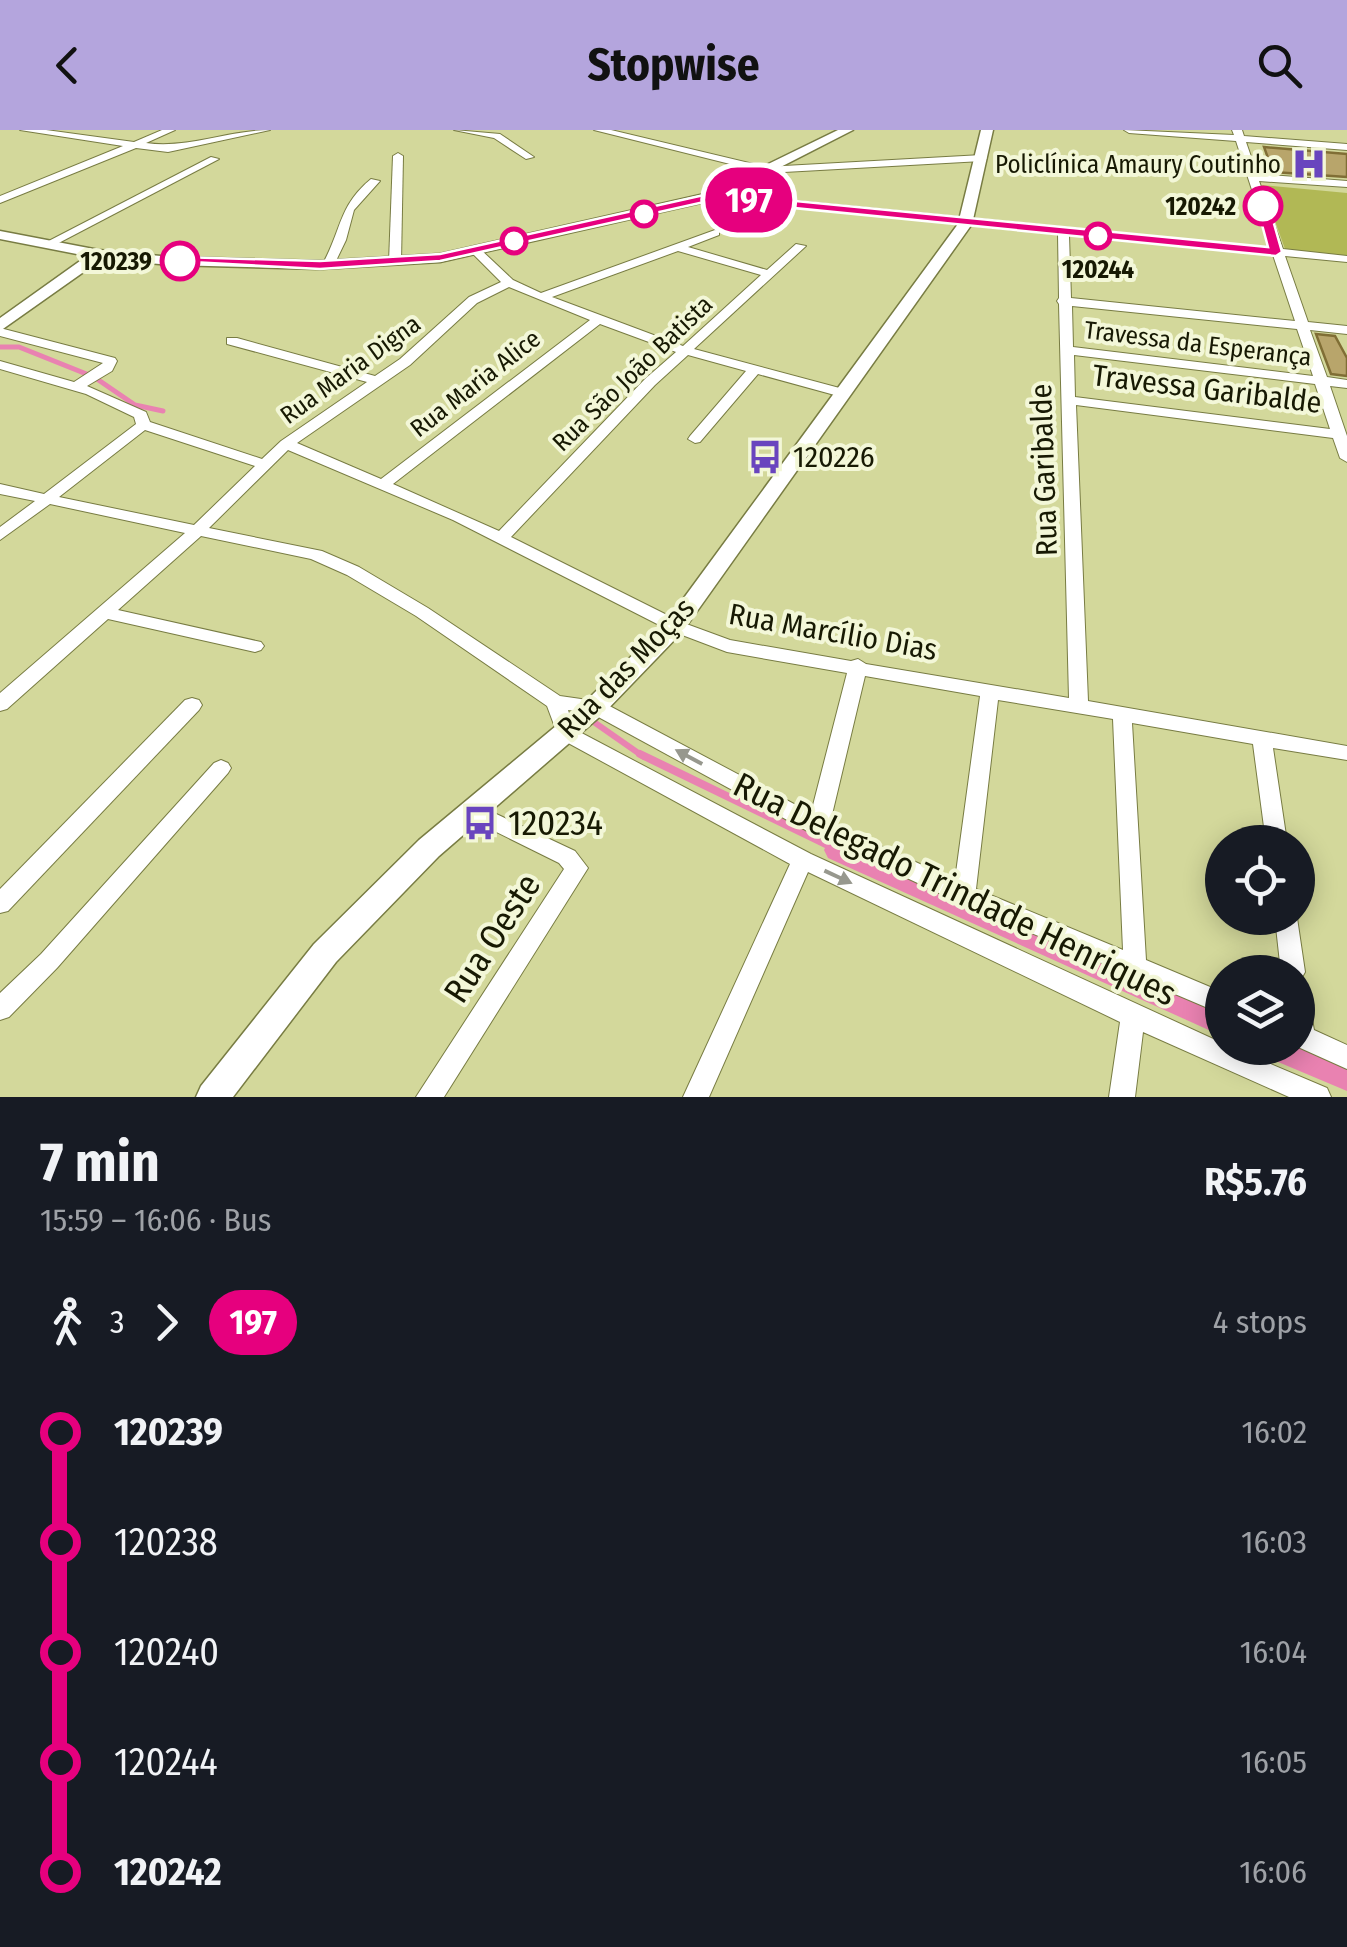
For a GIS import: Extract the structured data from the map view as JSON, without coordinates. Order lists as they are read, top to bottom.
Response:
{
  "streets": {
    "street": [
      "Travessa da Esperança",
      "Rua Maria Digna",
      "Rua São João Batista",
      "Rua Maria Alice",
      "Travessa Garibalde",
      "Rua Garibalde",
      "Rua Marcílio Dias",
      "Rua das Moças",
      "Rua Delegado Trindade Henriques",
      "Rua Oeste"
    ]
  },
  "crossings": [
    ["Travessa da Esperança", "Rua Garibalde"],
    ["Rua Maria Digna", "Rua Marcílio Dias"],
    ["Rua São João Batista", "Rua Marcílio Dias"],
    ["Rua Maria Alice", "Rua Marcílio Dias"],
    ["Travessa Garibalde", "Rua Garibalde"],
    ["Rua Garibalde", "Rua Marcílio Dias"],
    ["Rua Marcílio Dias", "Rua das Moças"],
    ["Rua Marcílio Dias", "Rua Delegado Trindade Henriques"],
    ["Rua das Moças", "Rua Delegado Trindade Henriques"],
    ["Rua das Moças", "Rua Oeste"]
  ],
  "places": {
    "hospital": ["Policlínica Amaury Coutinho"],
    "other": ["120242", "120244", "120239"],
    "bus stop": ["120226", "120234"]
  },
  "lines": ["bus line 197"],
  "page": {
    "header": "Stopwise",
    "on_map": "197",
    "heading": ["7 min", "15:59 – 16:06 · Bus", "R$5.76"],
    "legs": ["3", "197", "4 stops"],
    "list": [
      {
        "name": "120239",
        "value": "16:02"
      },
      {
        "name": "120238",
        "value": "16:03"
      },
      {
        "name": "120240",
        "value": "16:04"
      },
      {
        "name": "120244",
        "value": "16:05"
      },
      {
        "name": "120242",
        "value": "16:06"
      }
    ]
  }
}
